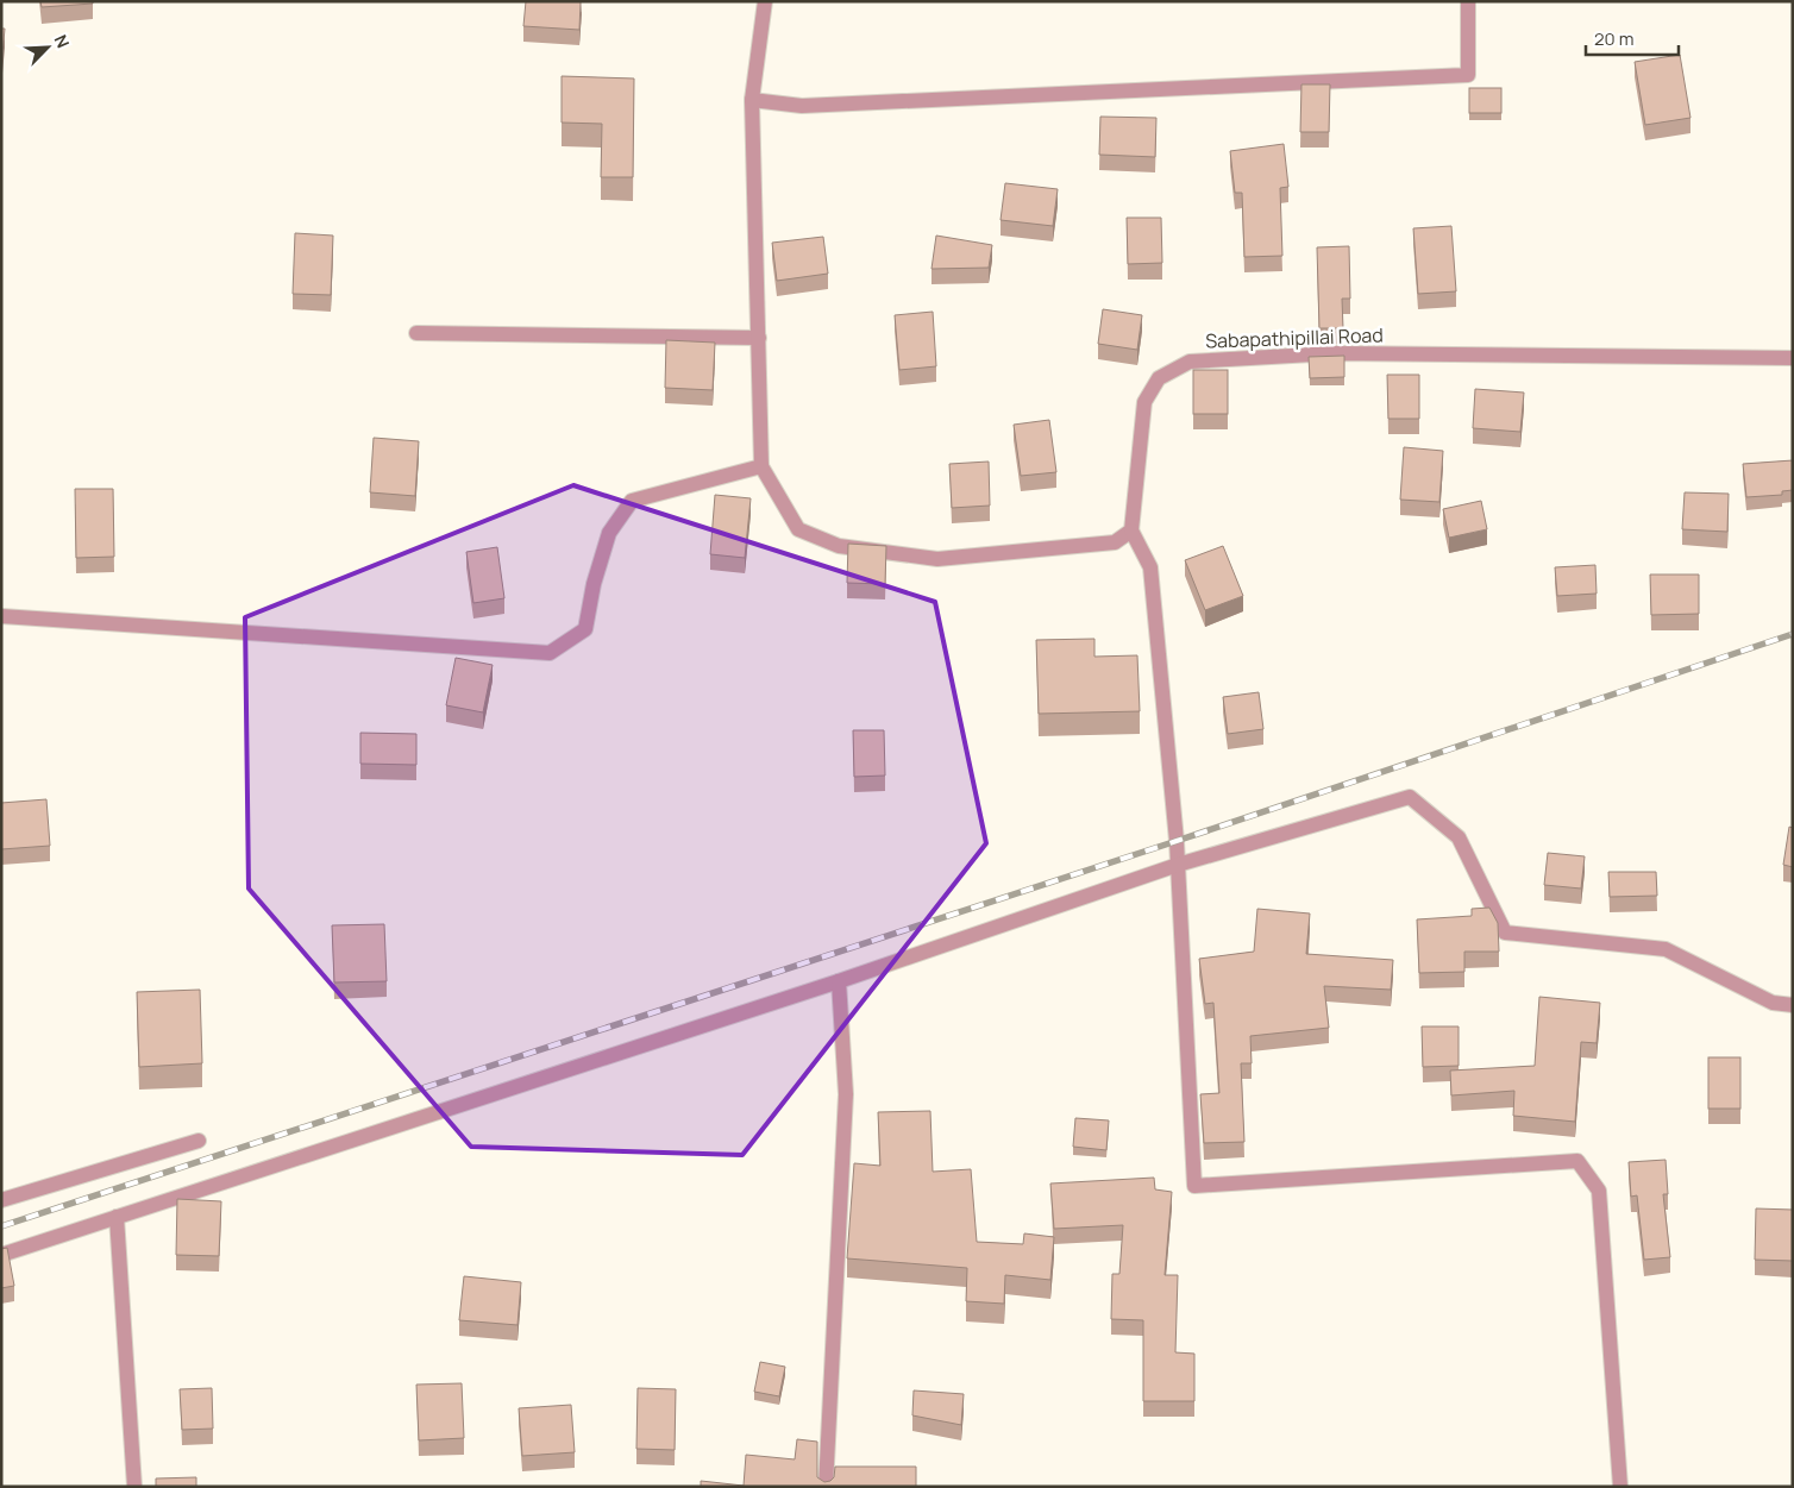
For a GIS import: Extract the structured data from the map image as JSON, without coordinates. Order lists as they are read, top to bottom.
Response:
{
  "streets": {
    "street": ["Sabapathipillai Road"]
  },
  "scale_bar": "20 m",
  "north": "top right"
}
